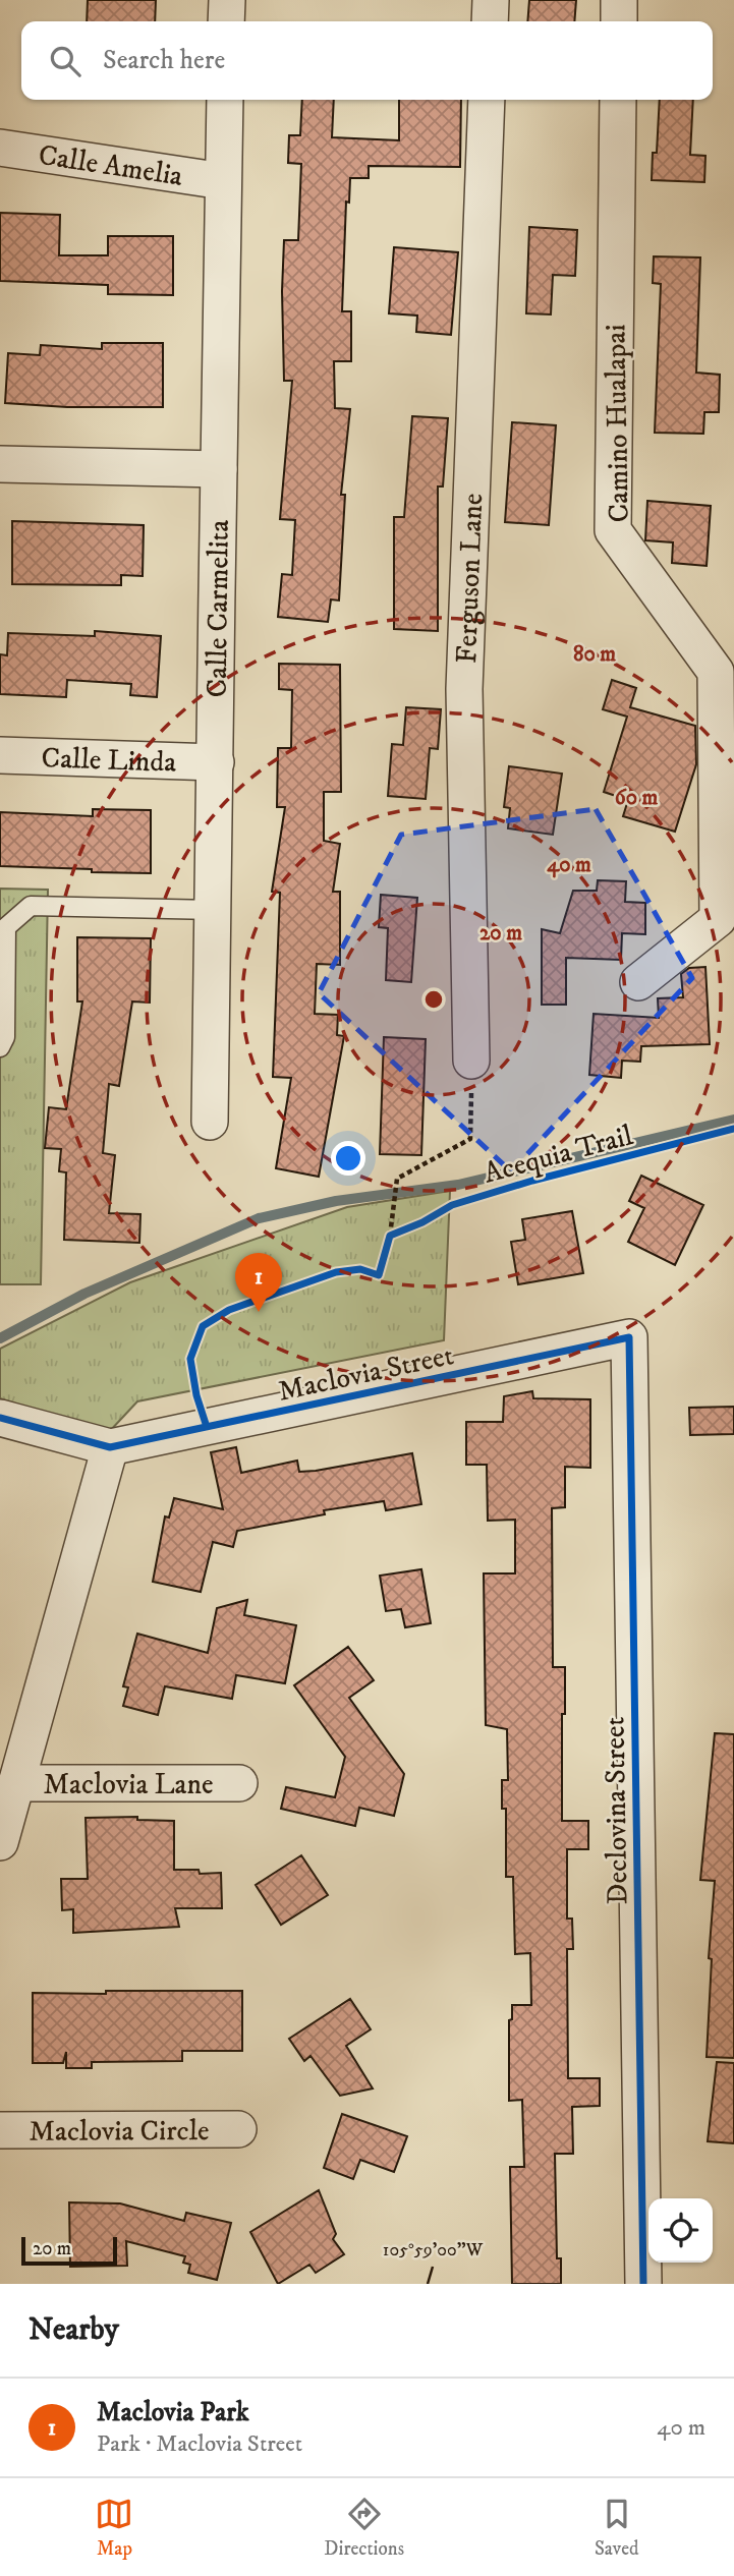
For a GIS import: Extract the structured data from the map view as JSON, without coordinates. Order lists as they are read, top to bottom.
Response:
{
  "streets": {
    "street": [
      "Calle Amelia",
      "Camino Hualapai",
      "Ferguson Lane",
      "Calle Carmelita",
      "Calle Linda",
      "Maclovia Street",
      "Maclovia Lane",
      "Declovina Street",
      "Maclovia Circle"
    ],
    "cycle path": ["Acequia Trail"]
  },
  "crossings": [
    ["Calle Amelia", "Calle Carmelita"],
    ["Calle Carmelita", "Calle Linda"],
    ["Maclovia Street", "Declovina Street"]
  ],
  "scale_bar": "20 m",
  "page": {
    "search": "Search here",
    "pins": "1",
    "scale": "20 m",
    "heading": "Nearby",
    "list": [
      {
        "mark": "1",
        "name": "Maclovia Park",
        "note": "Park · Maclovia Street",
        "value": "40 m"
      }
    ],
    "nav": ["Map", "Directions", "Saved"]
  },
  "coordinates": ["105°59'00\"W"],
  "rings": [
    "80 m",
    "60 m",
    "40 m",
    "20 m"
  ]
}
